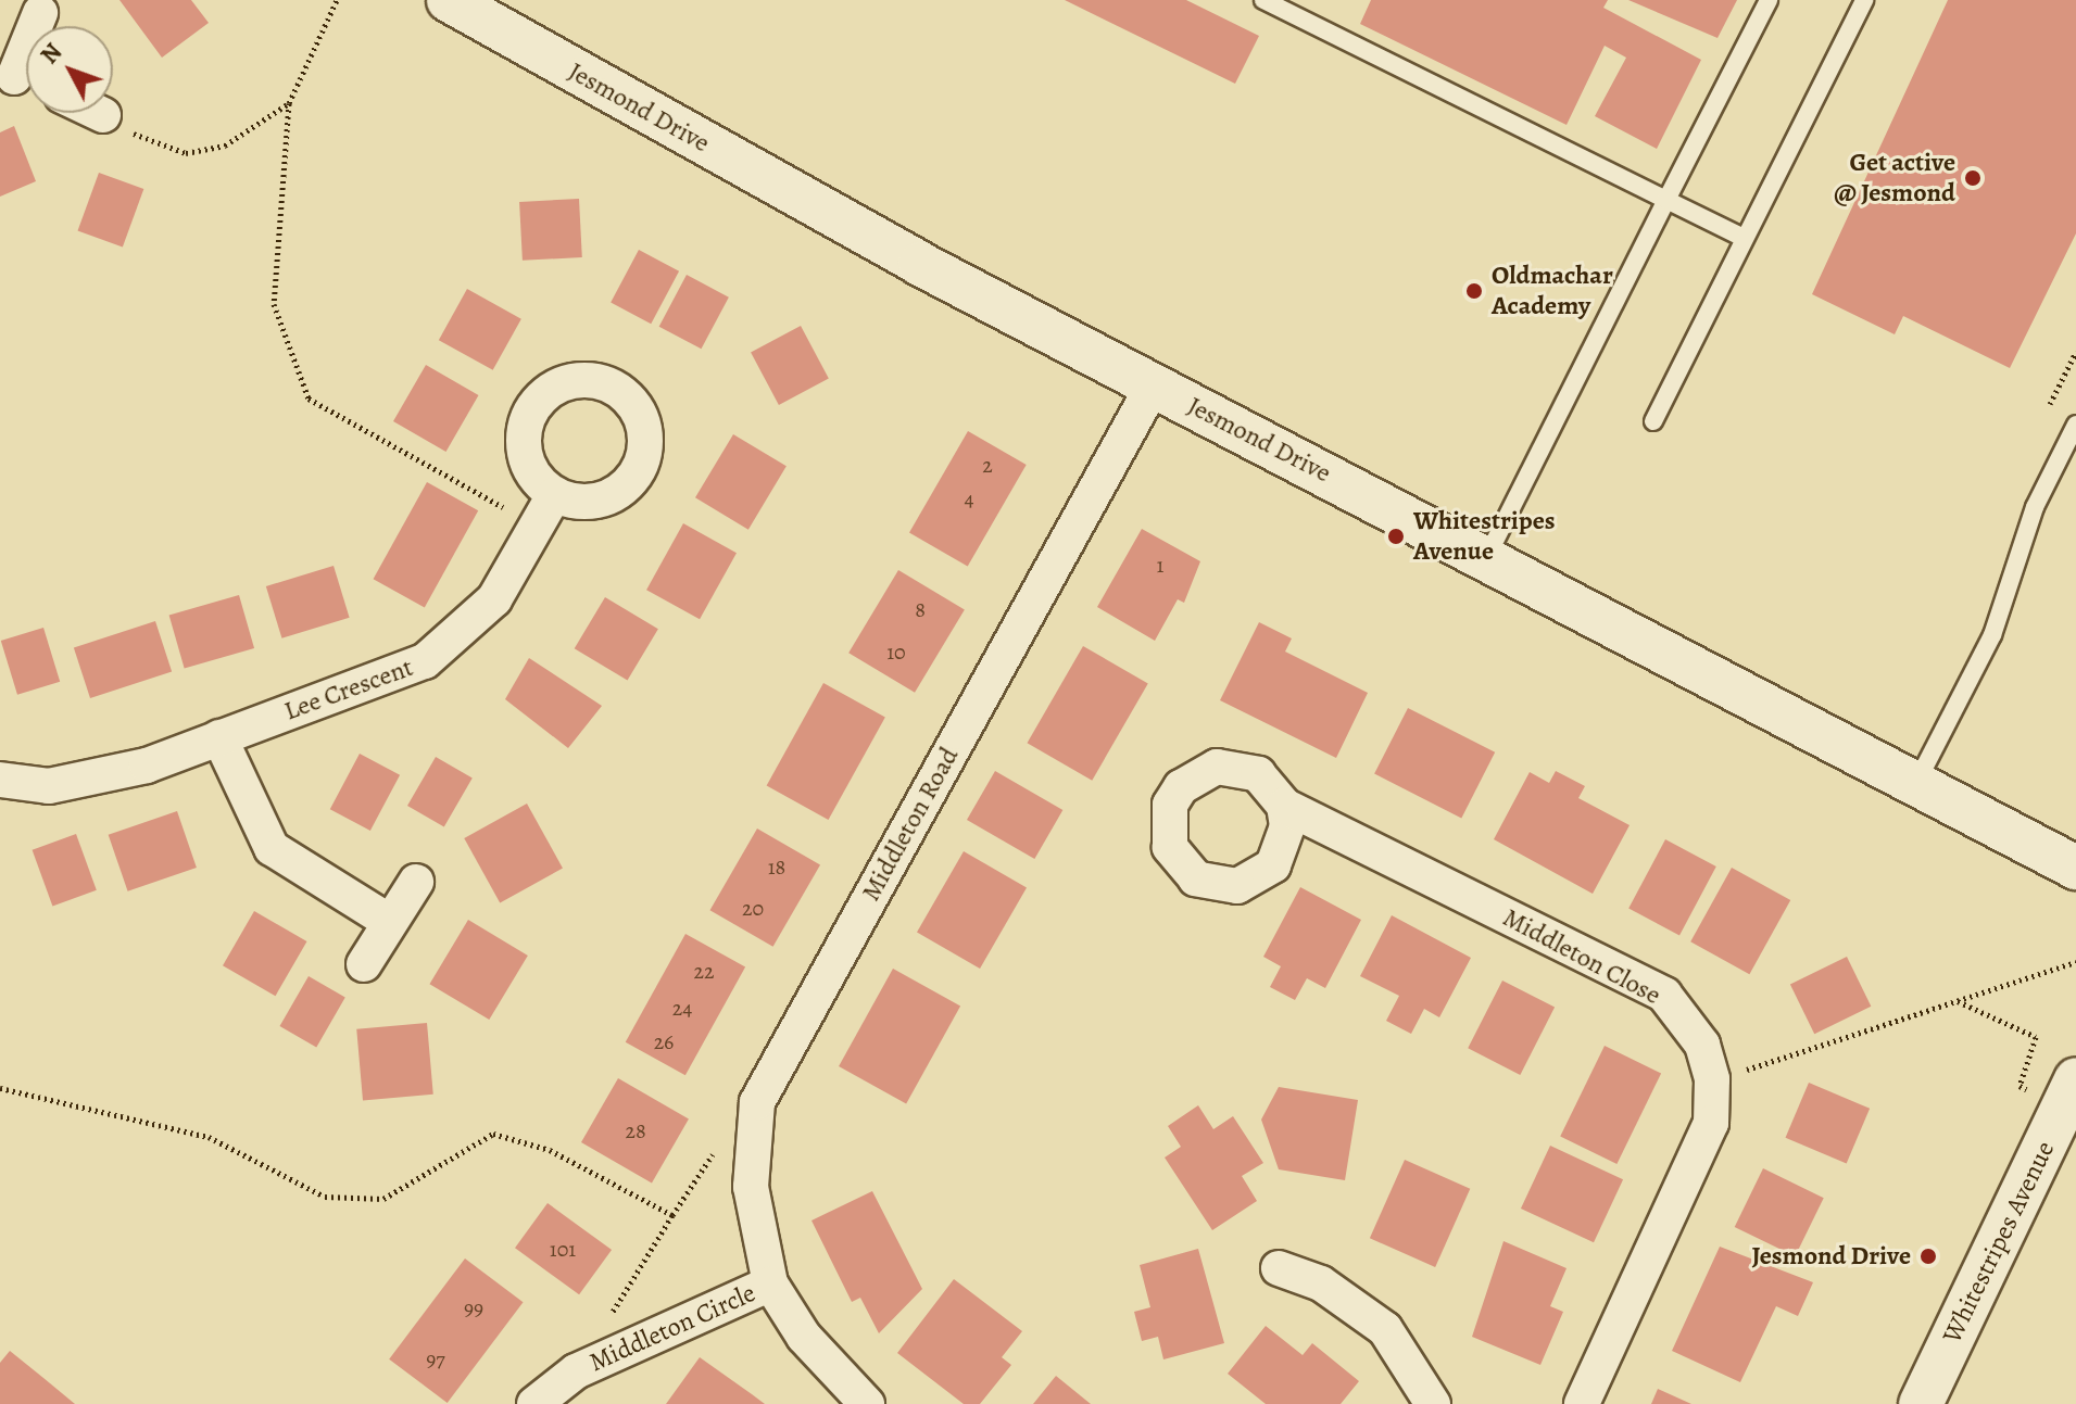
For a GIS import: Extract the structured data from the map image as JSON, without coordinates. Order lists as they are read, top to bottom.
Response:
{
  "streets": {
    "street": [
      "Jesmond Drive",
      "Lee Crescent",
      "Middleton Road",
      "Middleton Close",
      "Whitestripes Avenue",
      "Middleton Circle"
    ]
  },
  "crossings": [
    ["Jesmond Drive", "Middleton Road"],
    ["Middleton Road", "Middleton Circle"]
  ],
  "places": [
    "Get active @ Jesmond",
    "Oldmachar Academy",
    "Whitestripes Avenue",
    "Jesmond Drive"
  ],
  "house_numbers": [
    "2",
    "4",
    "1",
    "8",
    "10",
    "18",
    "20",
    "22",
    "24",
    "26",
    "28",
    "101",
    "99",
    "97"
  ],
  "north": "top left"
}
